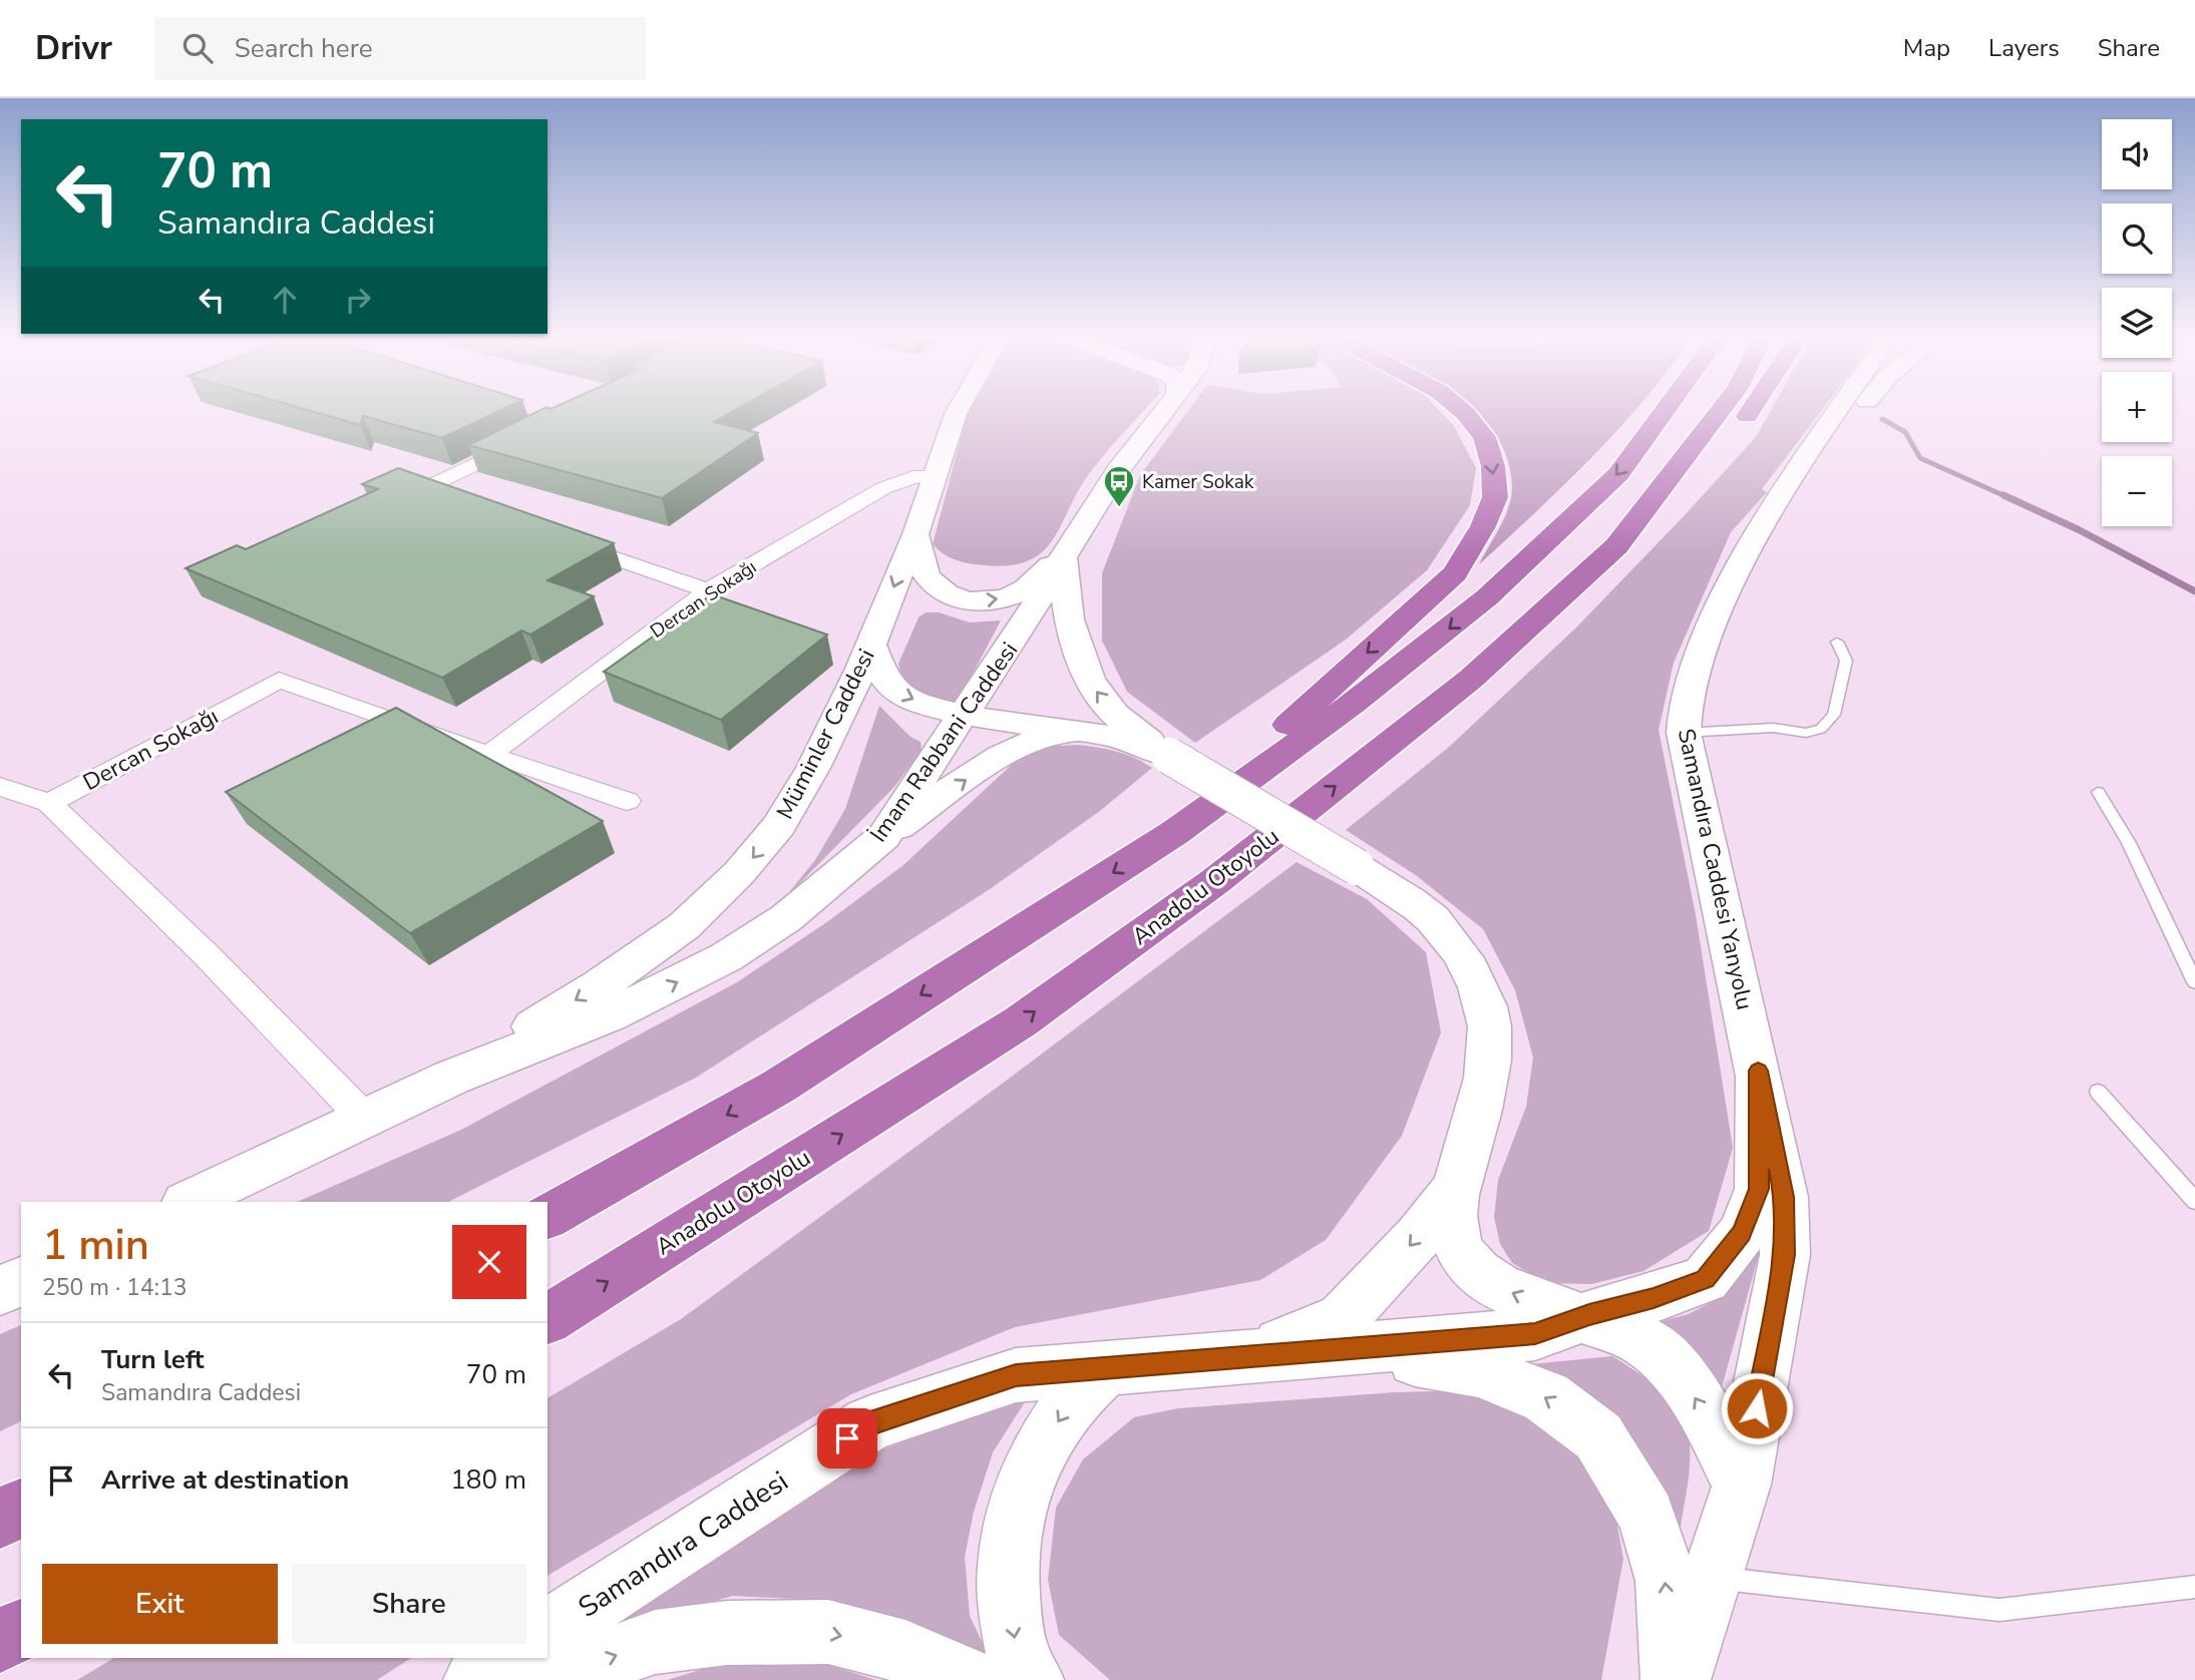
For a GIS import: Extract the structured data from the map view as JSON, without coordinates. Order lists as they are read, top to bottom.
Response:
{
  "streets": {
    "highway": ["Anadolu Otoyolu"],
    "main road": [
      "Müminler Caddesi",
      "İmam Rabbani Caddesi",
      "Samandıra Caddesi Yanyolu",
      "Samandıra Caddesi"
    ],
    "street": ["Dercan Sokağı"]
  },
  "crossings": [
    ["Dercan Sokağı", "Müminler Caddesi"],
    ["Müminler Caddesi", "İmam Rabbani Caddesi"],
    ["Samandıra Caddesi Yanyolu", "Samandıra Caddesi"]
  ],
  "one_way": ["Müminler Caddesi", "İmam Rabbani Caddesi"],
  "places": {
    "bus stop": ["Kamer Sokak"]
  },
  "page": {
    "header": "Drivr",
    "search": "Search here",
    "nav": ["Map", "Layers", "Share"],
    "map_buttons": ["+", "−"],
    "turn": ["70 m", "Samandıra Caddesi"],
    "heading": ["1 min", "250 m · 14:13"],
    "list": [
      {
        "name": "Turn left",
        "note": "Samandıra Caddesi",
        "value": "70 m"
      },
      {
        "name": "Arrive at destination",
        "value": "180 m"
      }
    ],
    "buttons": ["Exit", "Share"]
  }
}
